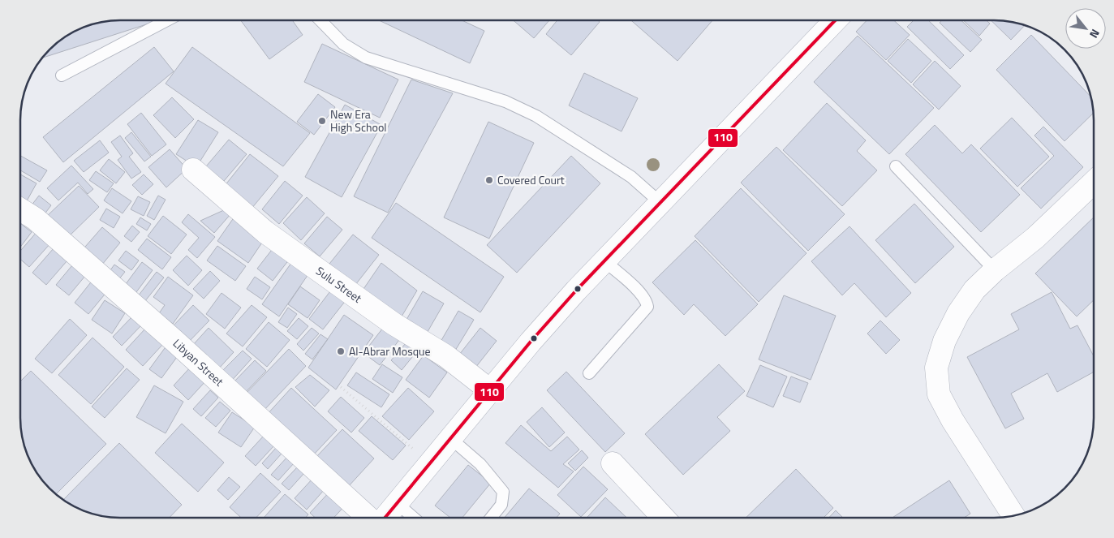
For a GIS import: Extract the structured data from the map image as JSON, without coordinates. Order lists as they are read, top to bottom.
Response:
{
  "streets": {
    "street": ["Sulu Street", "Libyan Street"]
  },
  "places": ["New Era High School", "Covered Court", "Al-Abrar Mosque"],
  "lines": ["transit line 110"],
  "north": "bottom right"
}
